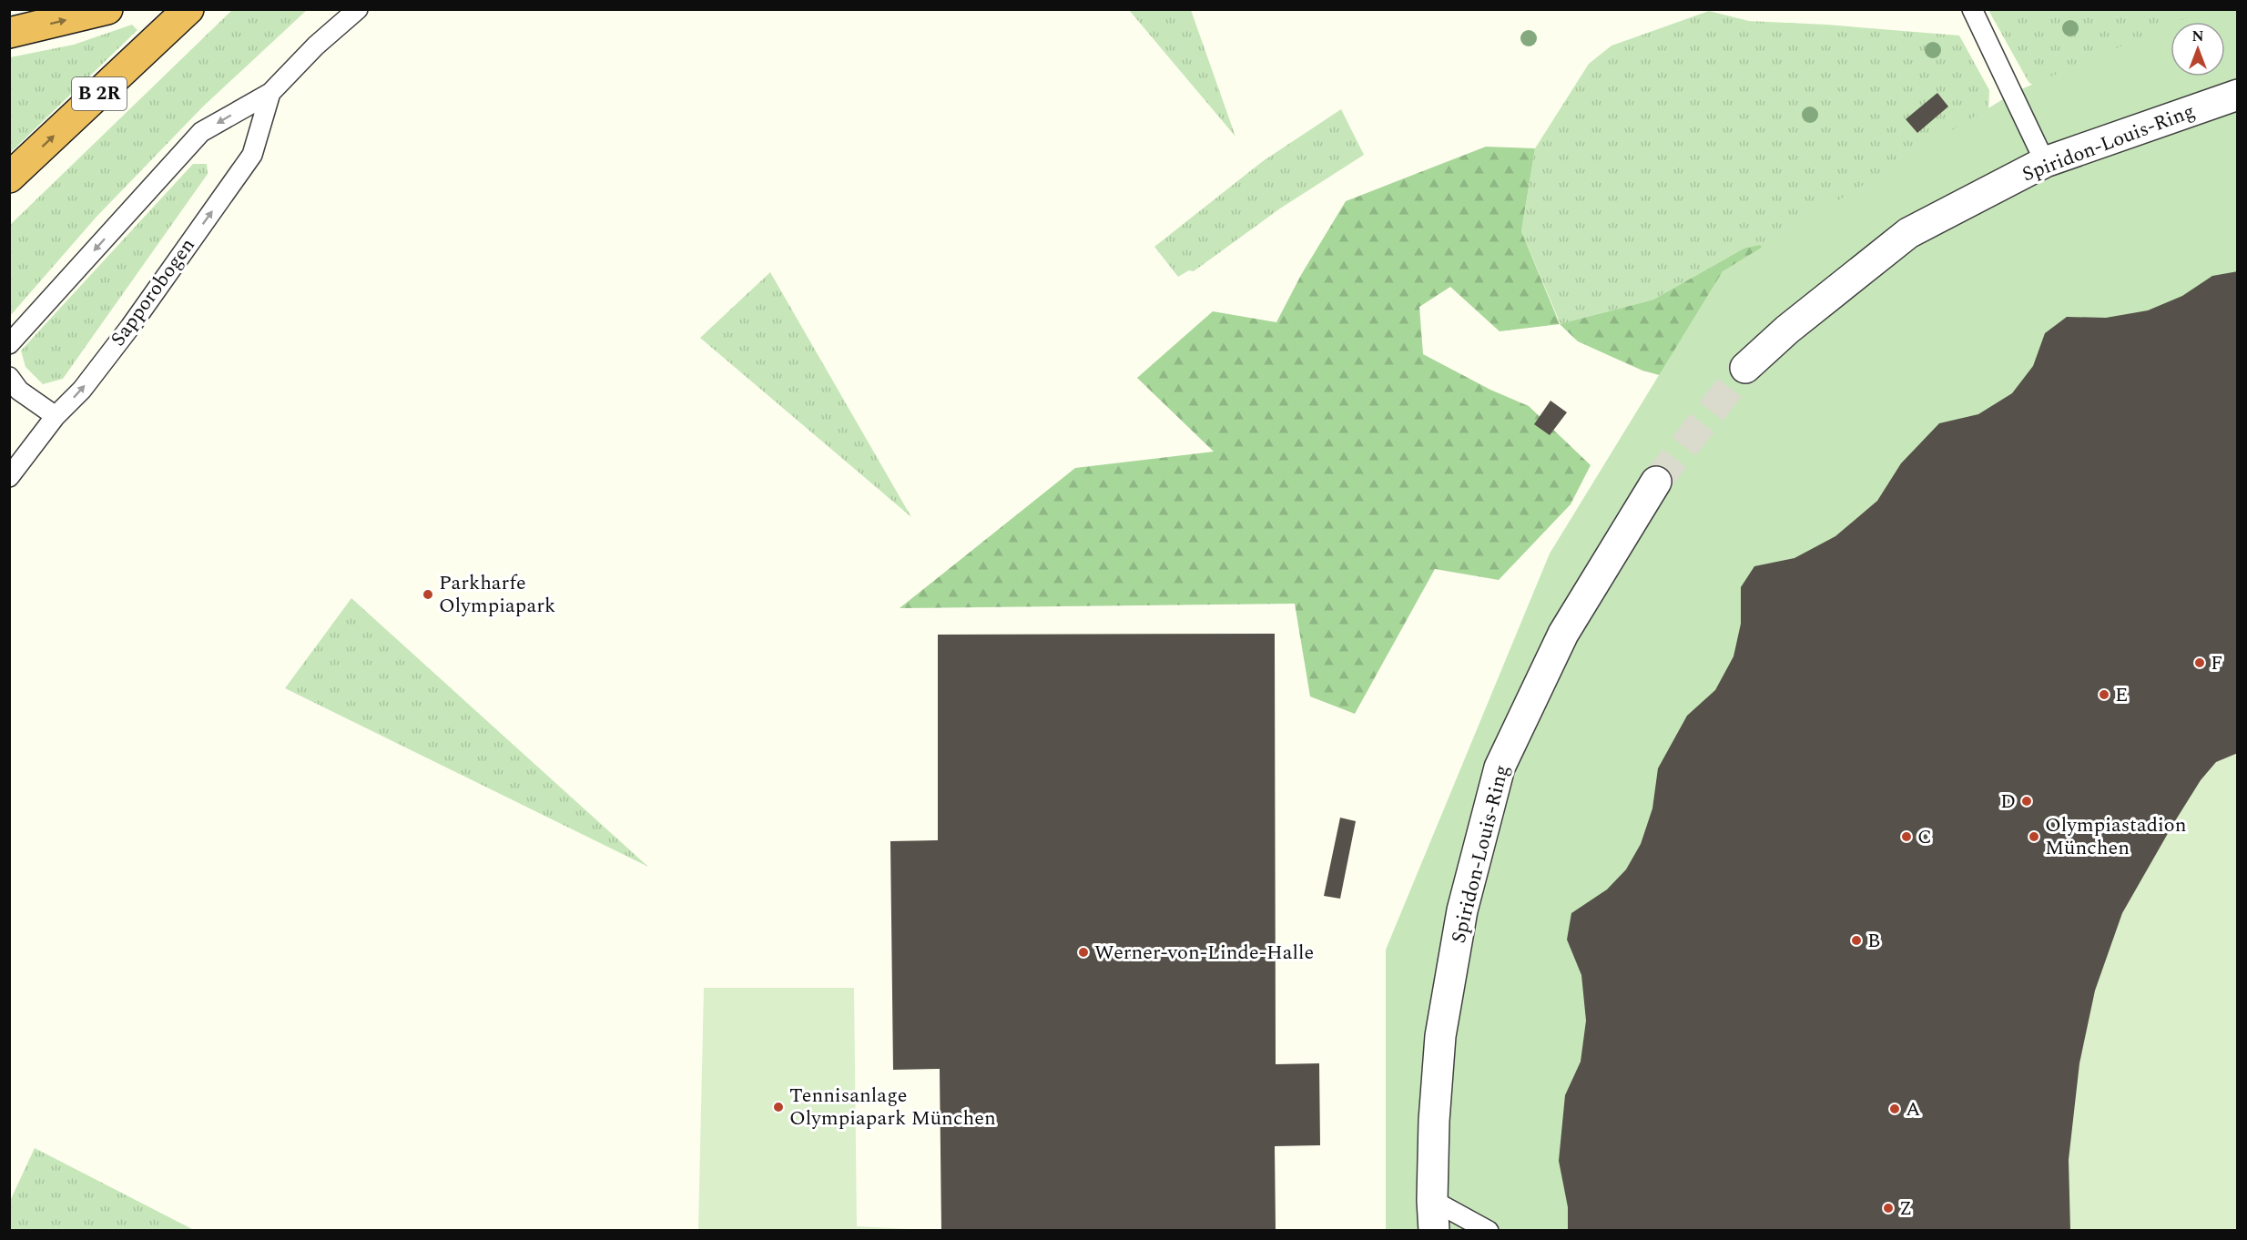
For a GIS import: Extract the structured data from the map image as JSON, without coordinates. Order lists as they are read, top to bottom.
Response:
{
  "streets": {
    "highway": ["B 2R"],
    "street": ["Spiridon-Louis-Ring"],
    "lane": ["Sapporobogen"]
  },
  "places": [
    "Parkharfe Olympiapark",
    "F",
    "E",
    "D",
    "C",
    "Olympiastadion München",
    "B",
    "Werner-von-Linde-Halle",
    "Tennisanlage Olympiapark München",
    "A",
    "Z"
  ],
  "north": "top"
}
